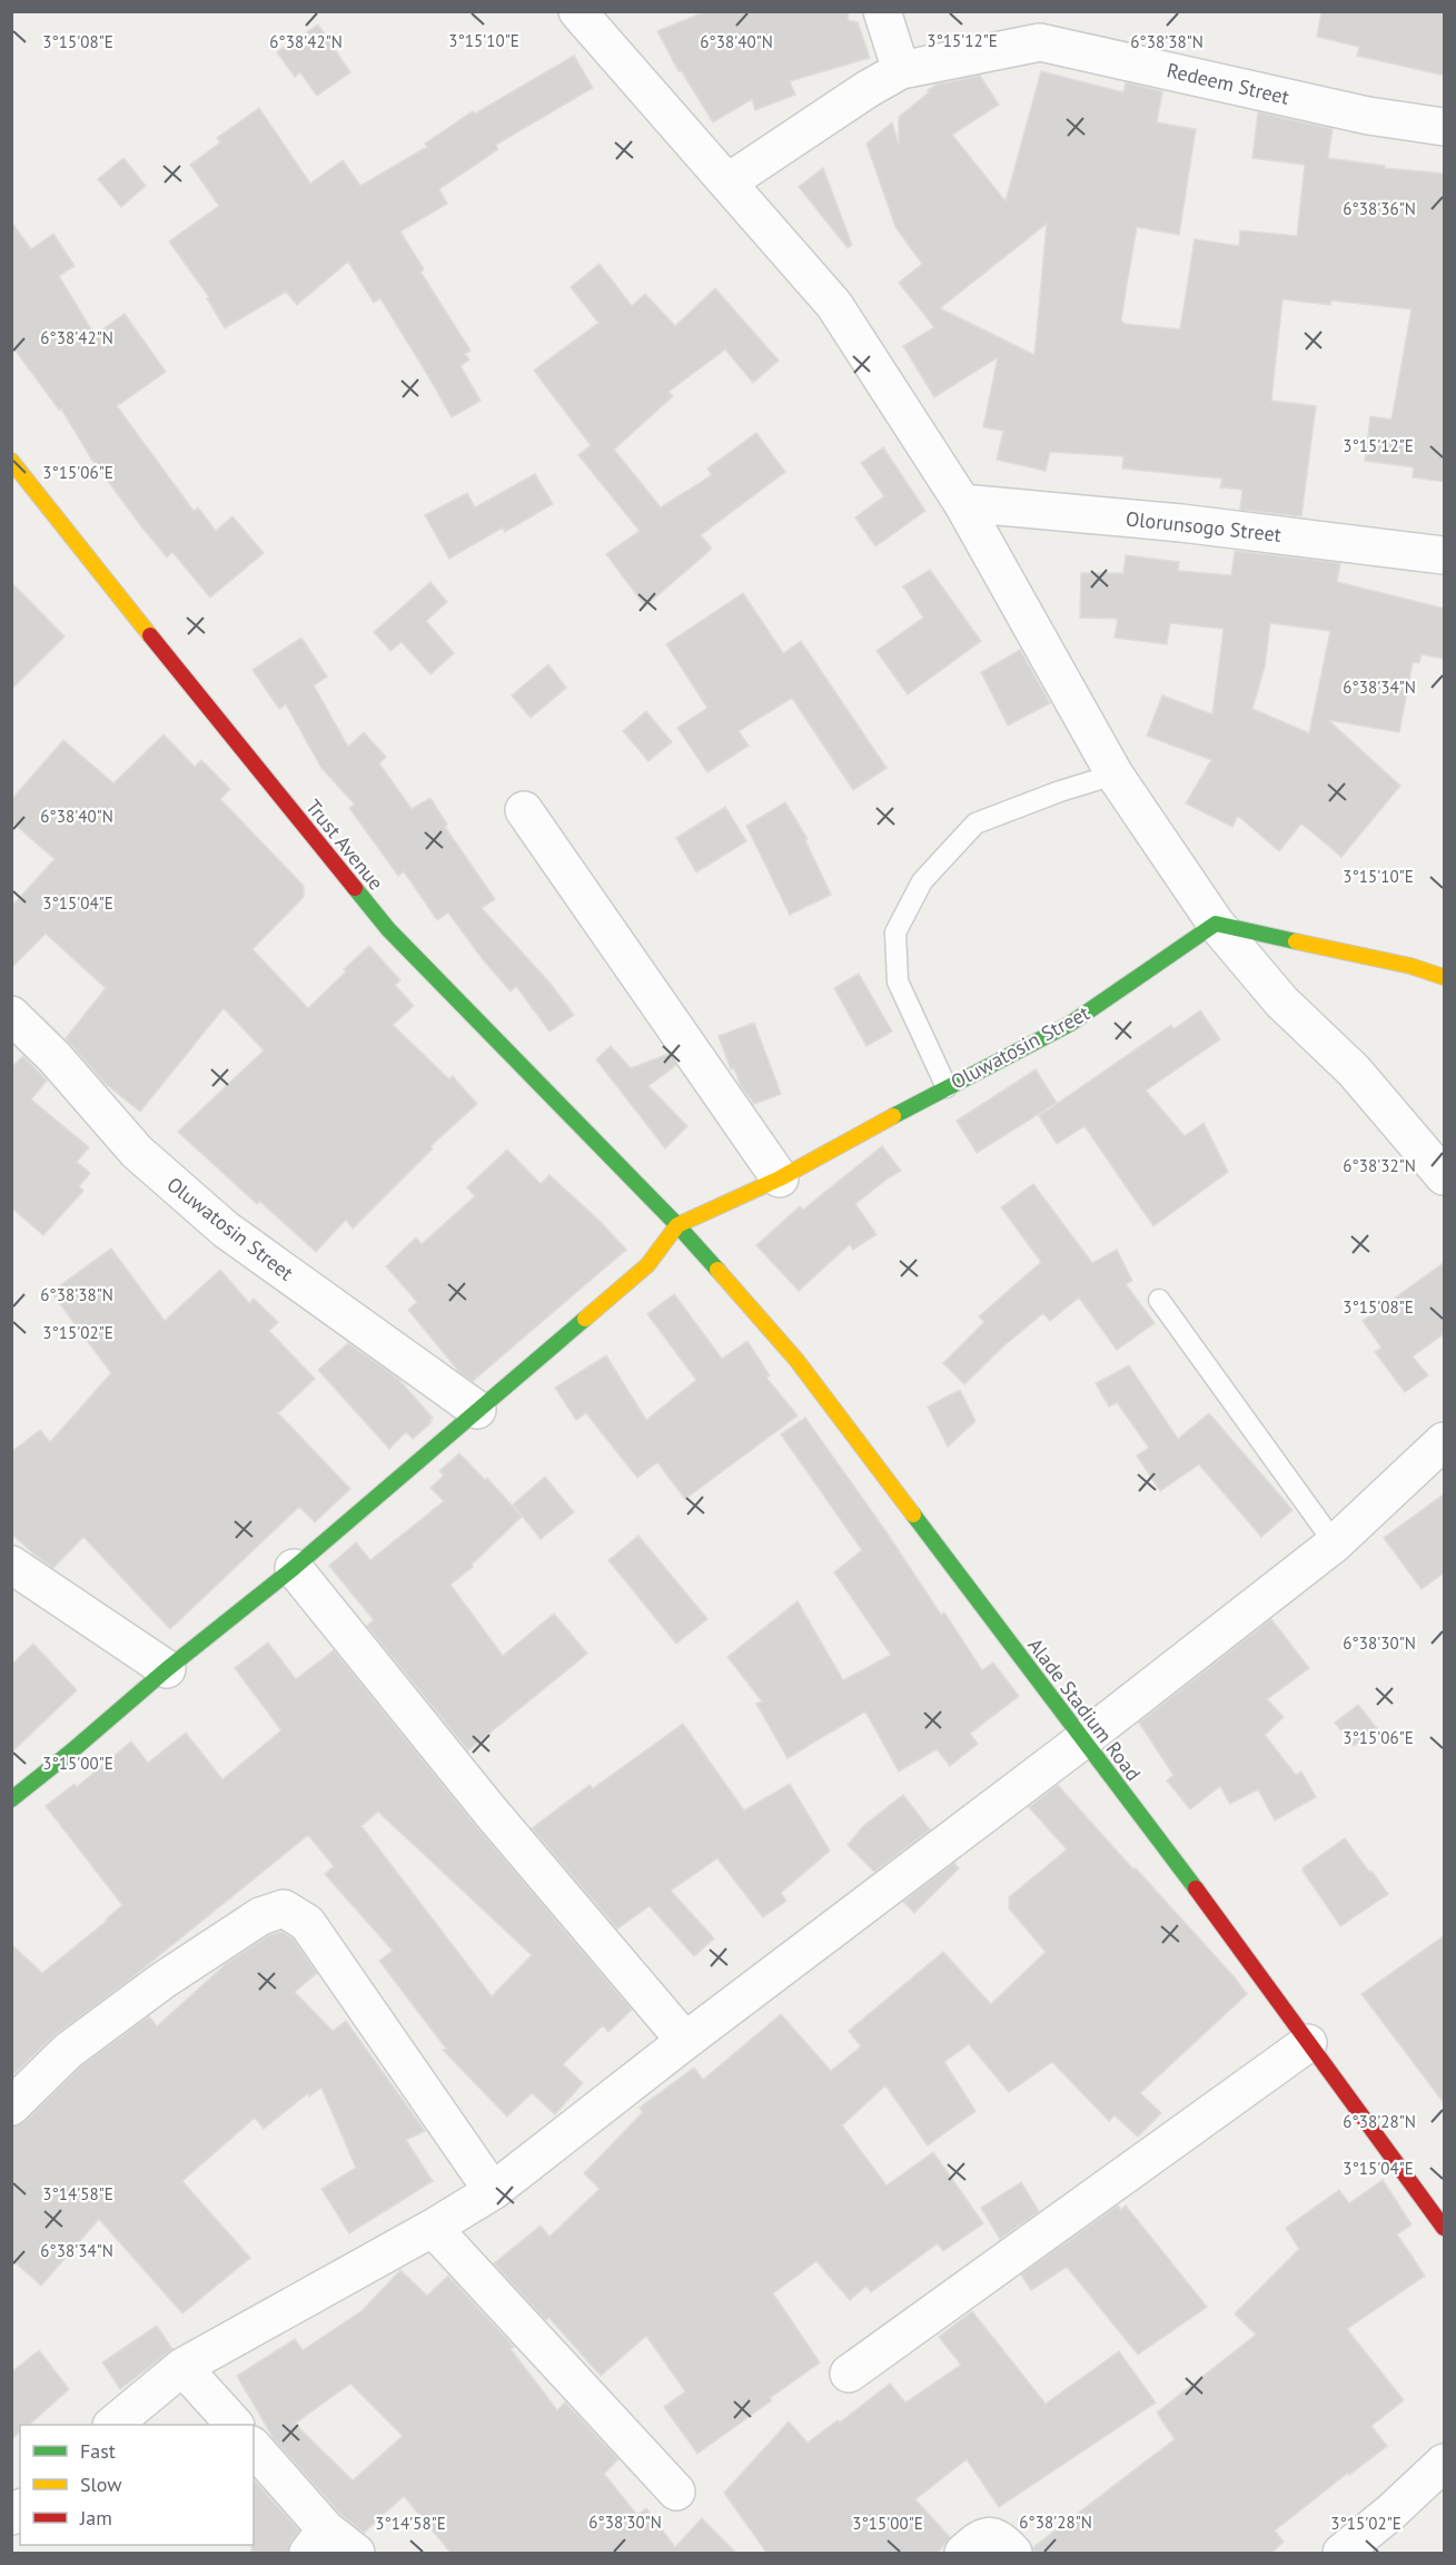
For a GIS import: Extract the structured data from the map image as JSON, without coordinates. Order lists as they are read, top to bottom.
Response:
{
  "streets": {
    "street": [
      "Redeem Street",
      "Olorunsogo Street",
      "Trust Avenue",
      "Oluwatosin Street",
      "Alade Stadium Road"
    ]
  },
  "crossings": [
    ["Trust Avenue", "Oluwatosin Street"],
    ["Trust Avenue", "Alade Stadium Road"],
    ["Oluwatosin Street", "Alade Stadium Road"]
  ],
  "legend": ["Fast", "Slow", "Jam"],
  "coordinates": [
    "3°15'10\"E",
    "3°15'12\"E",
    "3°15'08\"E",
    "6°38'40\"N",
    "6°38'42\"N",
    "6°38'38\"N",
    "6°38'36\"N",
    "3°15'06\"E",
    "6°38'34\"N",
    "3°15'04\"E",
    "6°38'32\"N",
    "3°15'02\"E",
    "6°38'30\"N",
    "3°15'00\"E",
    "6°38'28\"N",
    "3°14'58\"E"
  ]
}
